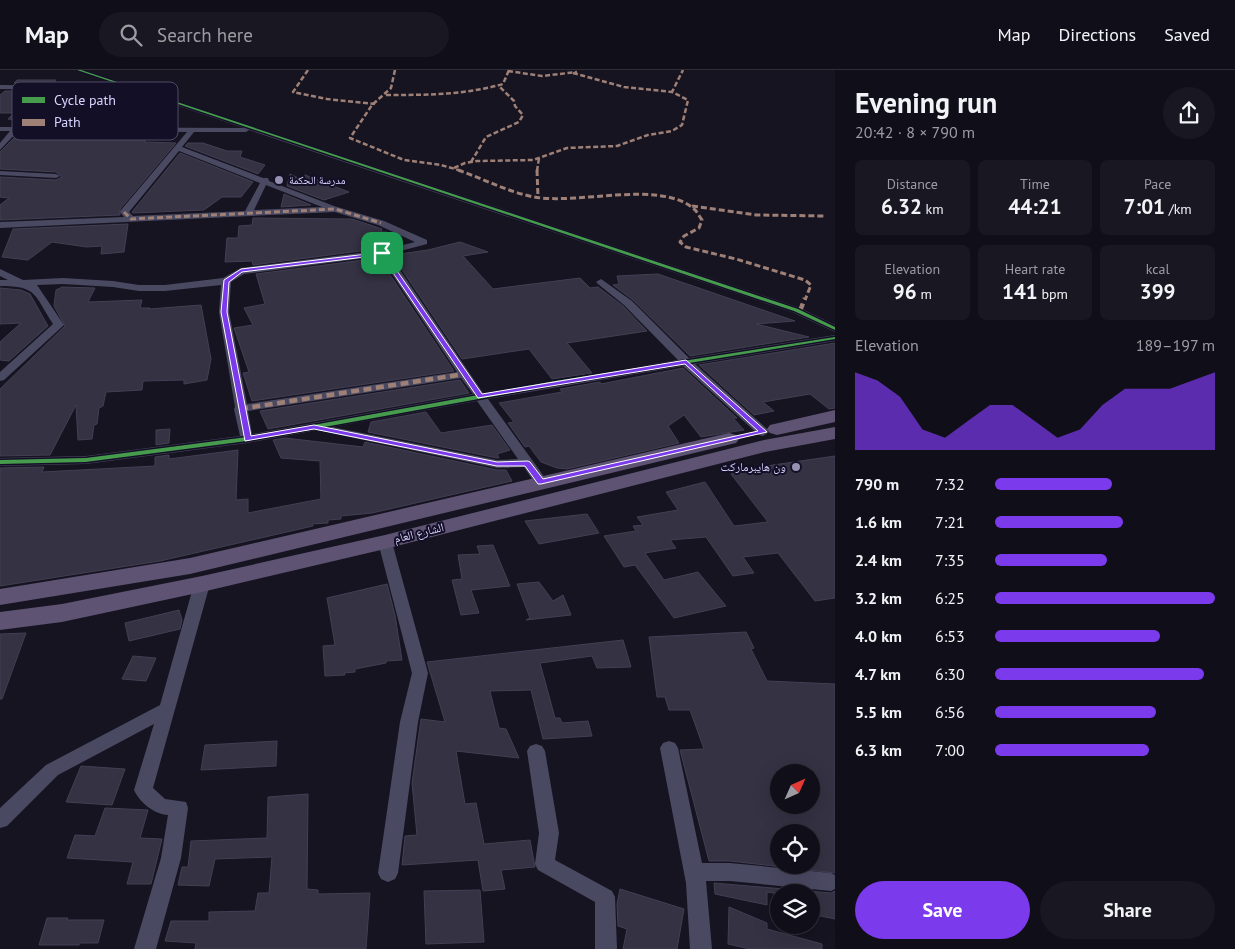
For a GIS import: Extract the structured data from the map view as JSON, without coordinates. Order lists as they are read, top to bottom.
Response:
{
  "streets": {
    "main road": ["الشارع العام"]
  },
  "places": ["مدرسة الحكمة", "ون هايبرماركت"],
  "legend": ["Cycle path", "Path"],
  "north": "top right",
  "page": {
    "header": "Map",
    "search": "Search here",
    "nav": ["Map", "Directions", "Saved"],
    "heading": ["Evening run", "20:42 · 8 × 790 m"],
    "stats": [
      ["Distance", "6.32 km"],
      ["Time", "44:21"],
      ["Pace", "7:01 /km"],
      ["Elevation", "96 m"],
      ["Heart rate", "141 bpm"],
      ["kcal", "399"]
    ],
    "chart": ["Elevation", "189–197 m"],
    "list": [
      {
        "name": "790 m",
        "note": "7:32"
      },
      {
        "name": "1.6 km",
        "note": "7:21"
      },
      {
        "name": "2.4 km",
        "note": "7:35"
      },
      {
        "name": "3.2 km",
        "note": "6:25"
      },
      {
        "name": "4.0 km",
        "note": "6:53"
      },
      {
        "name": "4.7 km",
        "note": "6:30"
      },
      {
        "name": "5.5 km",
        "note": "6:56"
      },
      {
        "name": "6.3 km",
        "note": "7:00"
      }
    ],
    "buttons": ["Save", "Share"]
  }
}
